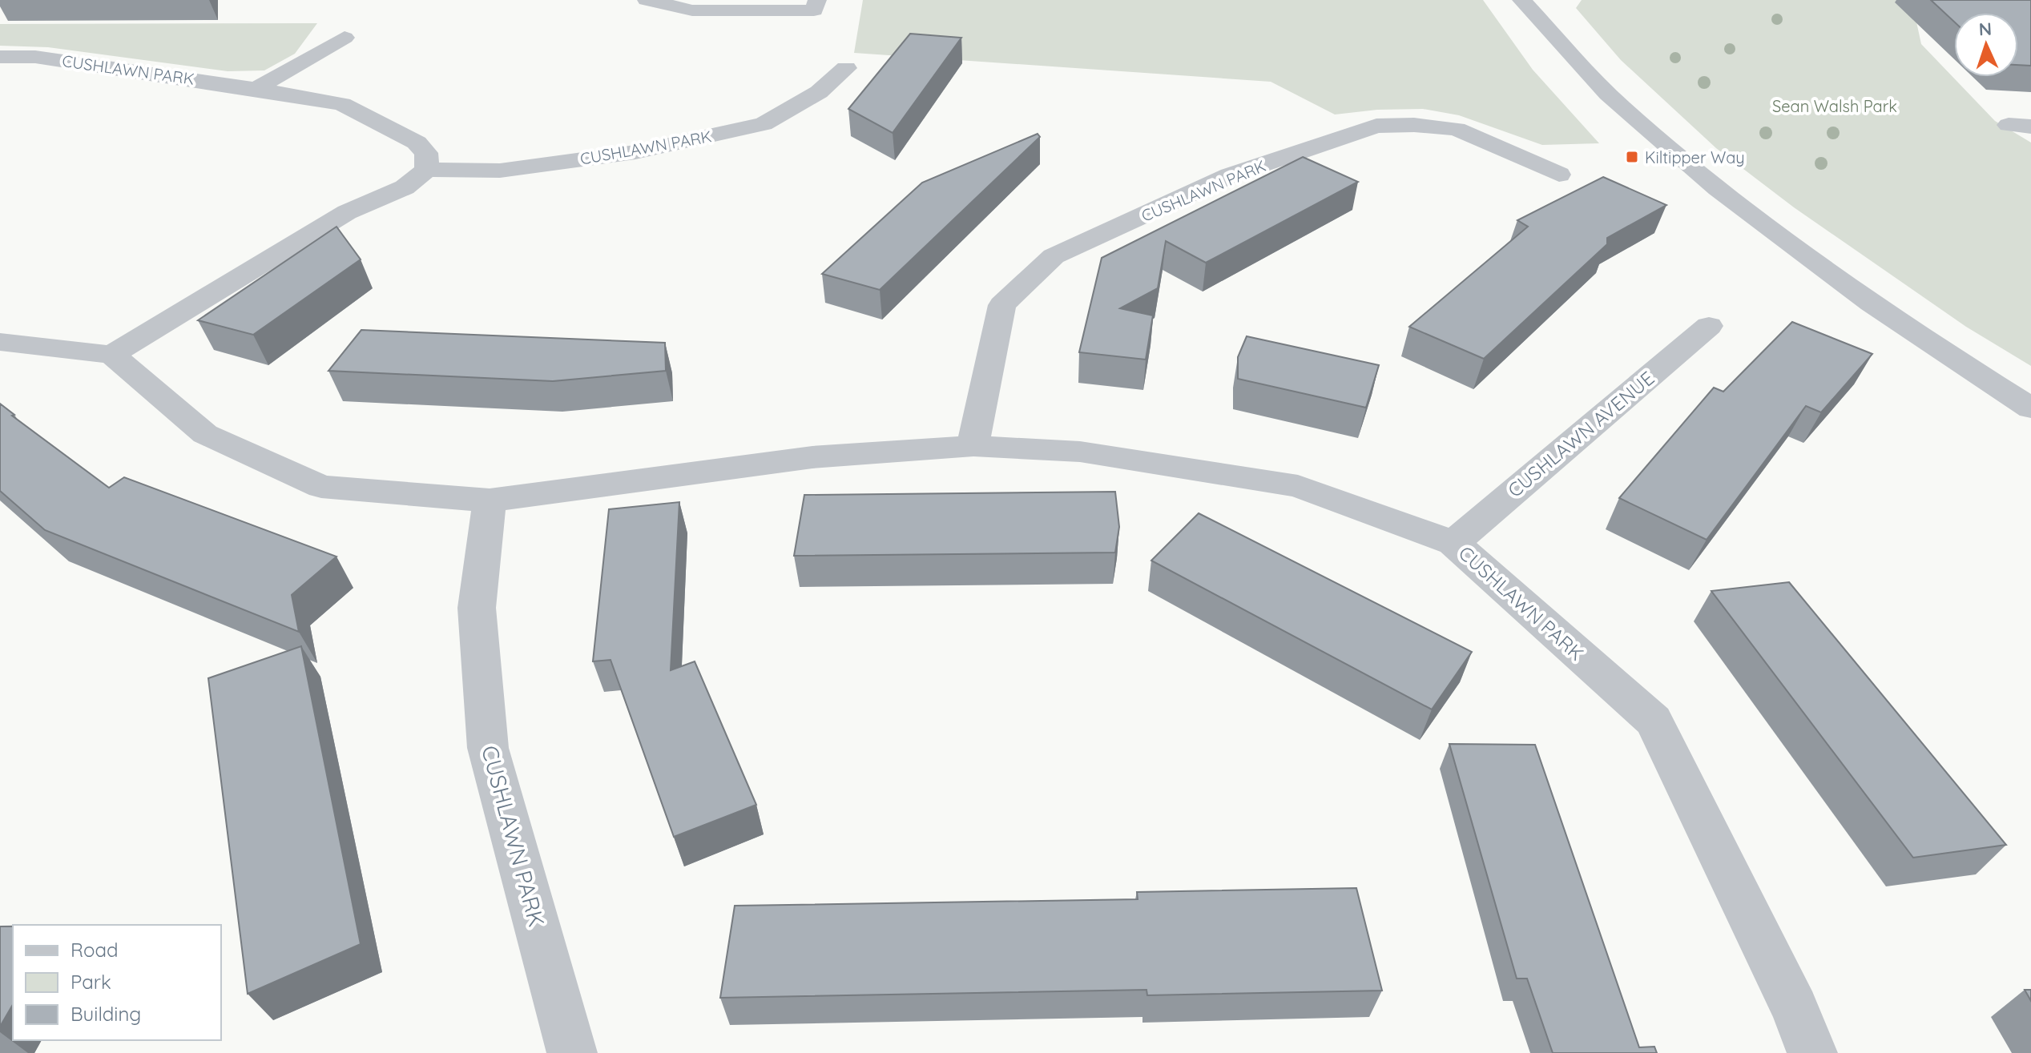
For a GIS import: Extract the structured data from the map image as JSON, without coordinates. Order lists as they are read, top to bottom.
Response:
{
  "streets": {
    "street": ["CUSHLAWN PARK", "CUSHLAWN AVENUE"]
  },
  "crossings": [
    ["CUSHLAWN PARK", "CUSHLAWN AVENUE"]
  ],
  "parks": ["Sean Walsh Park"],
  "places": {
    "transit": ["Kiltipper Way"]
  },
  "legend": ["Road", "Park", "Building"],
  "north": "top"
}
